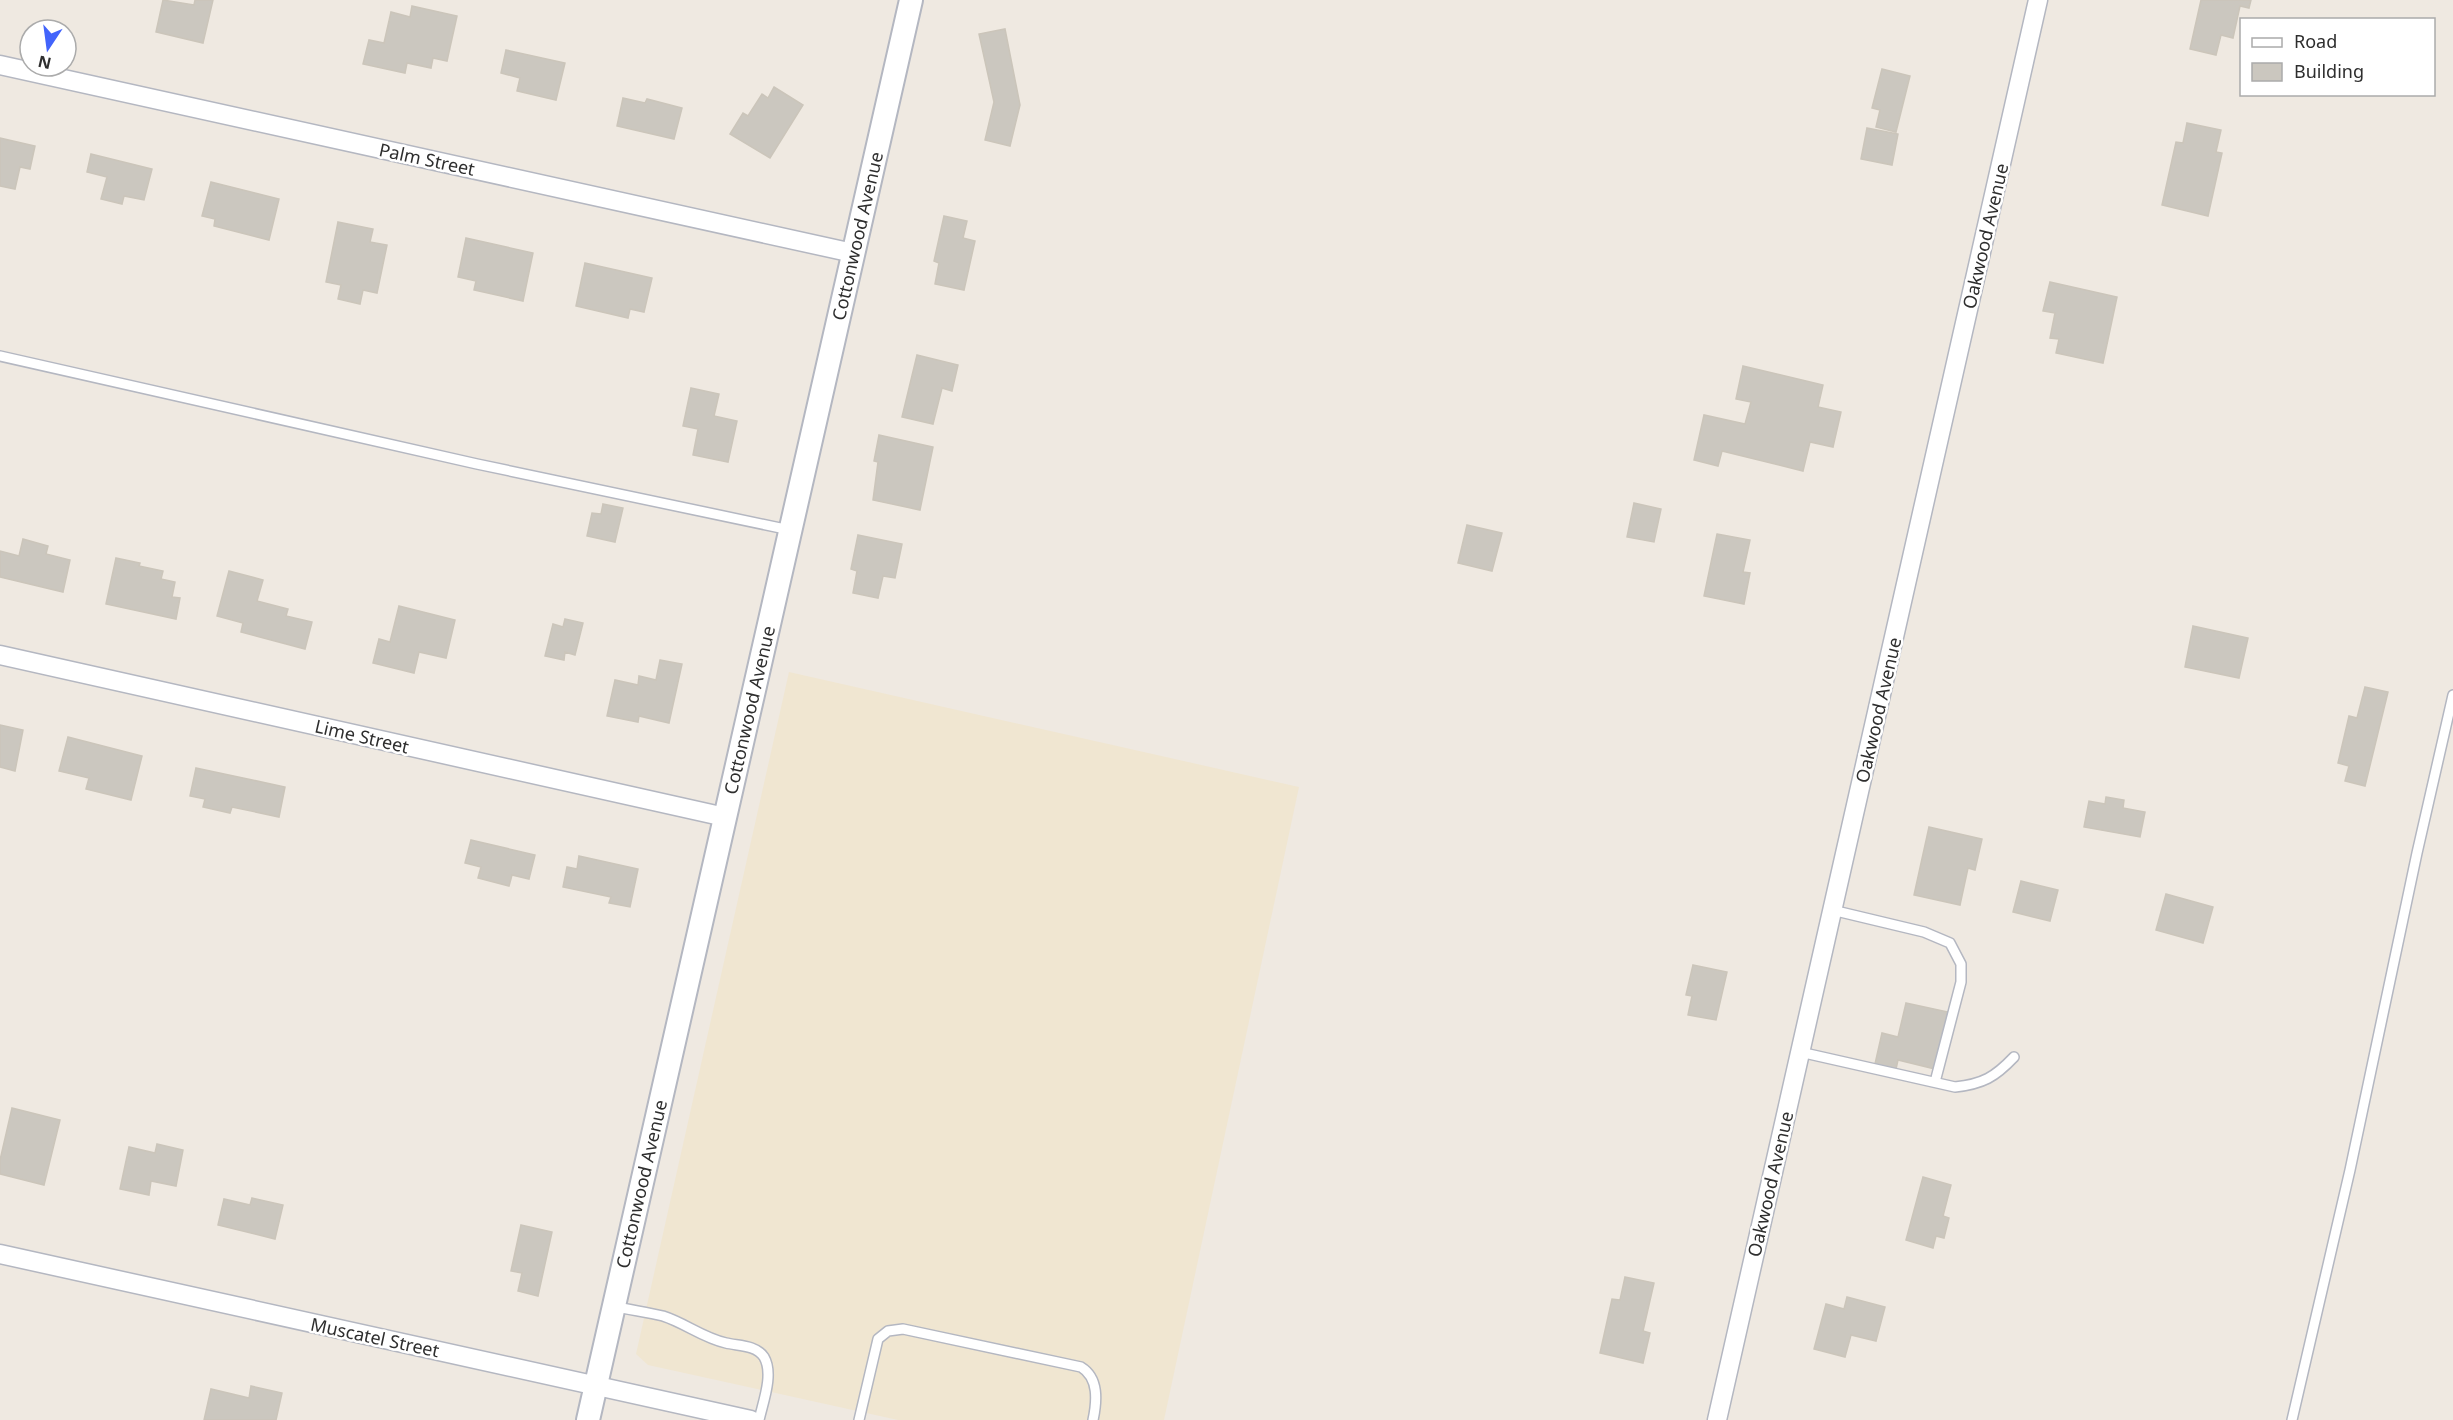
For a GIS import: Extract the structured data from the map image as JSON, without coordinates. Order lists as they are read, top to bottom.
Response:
{
  "streets": {
    "street": [
      "Palm Street",
      "Cottonwood Avenue",
      "Oakwood Avenue",
      "Lime Street",
      "Muscatel Street"
    ]
  },
  "crossings": [
    ["Palm Street", "Cottonwood Avenue"],
    ["Cottonwood Avenue", "Lime Street"],
    ["Cottonwood Avenue", "Muscatel Street"]
  ],
  "legend": ["Road", "Building"],
  "north": "bottom"
}
